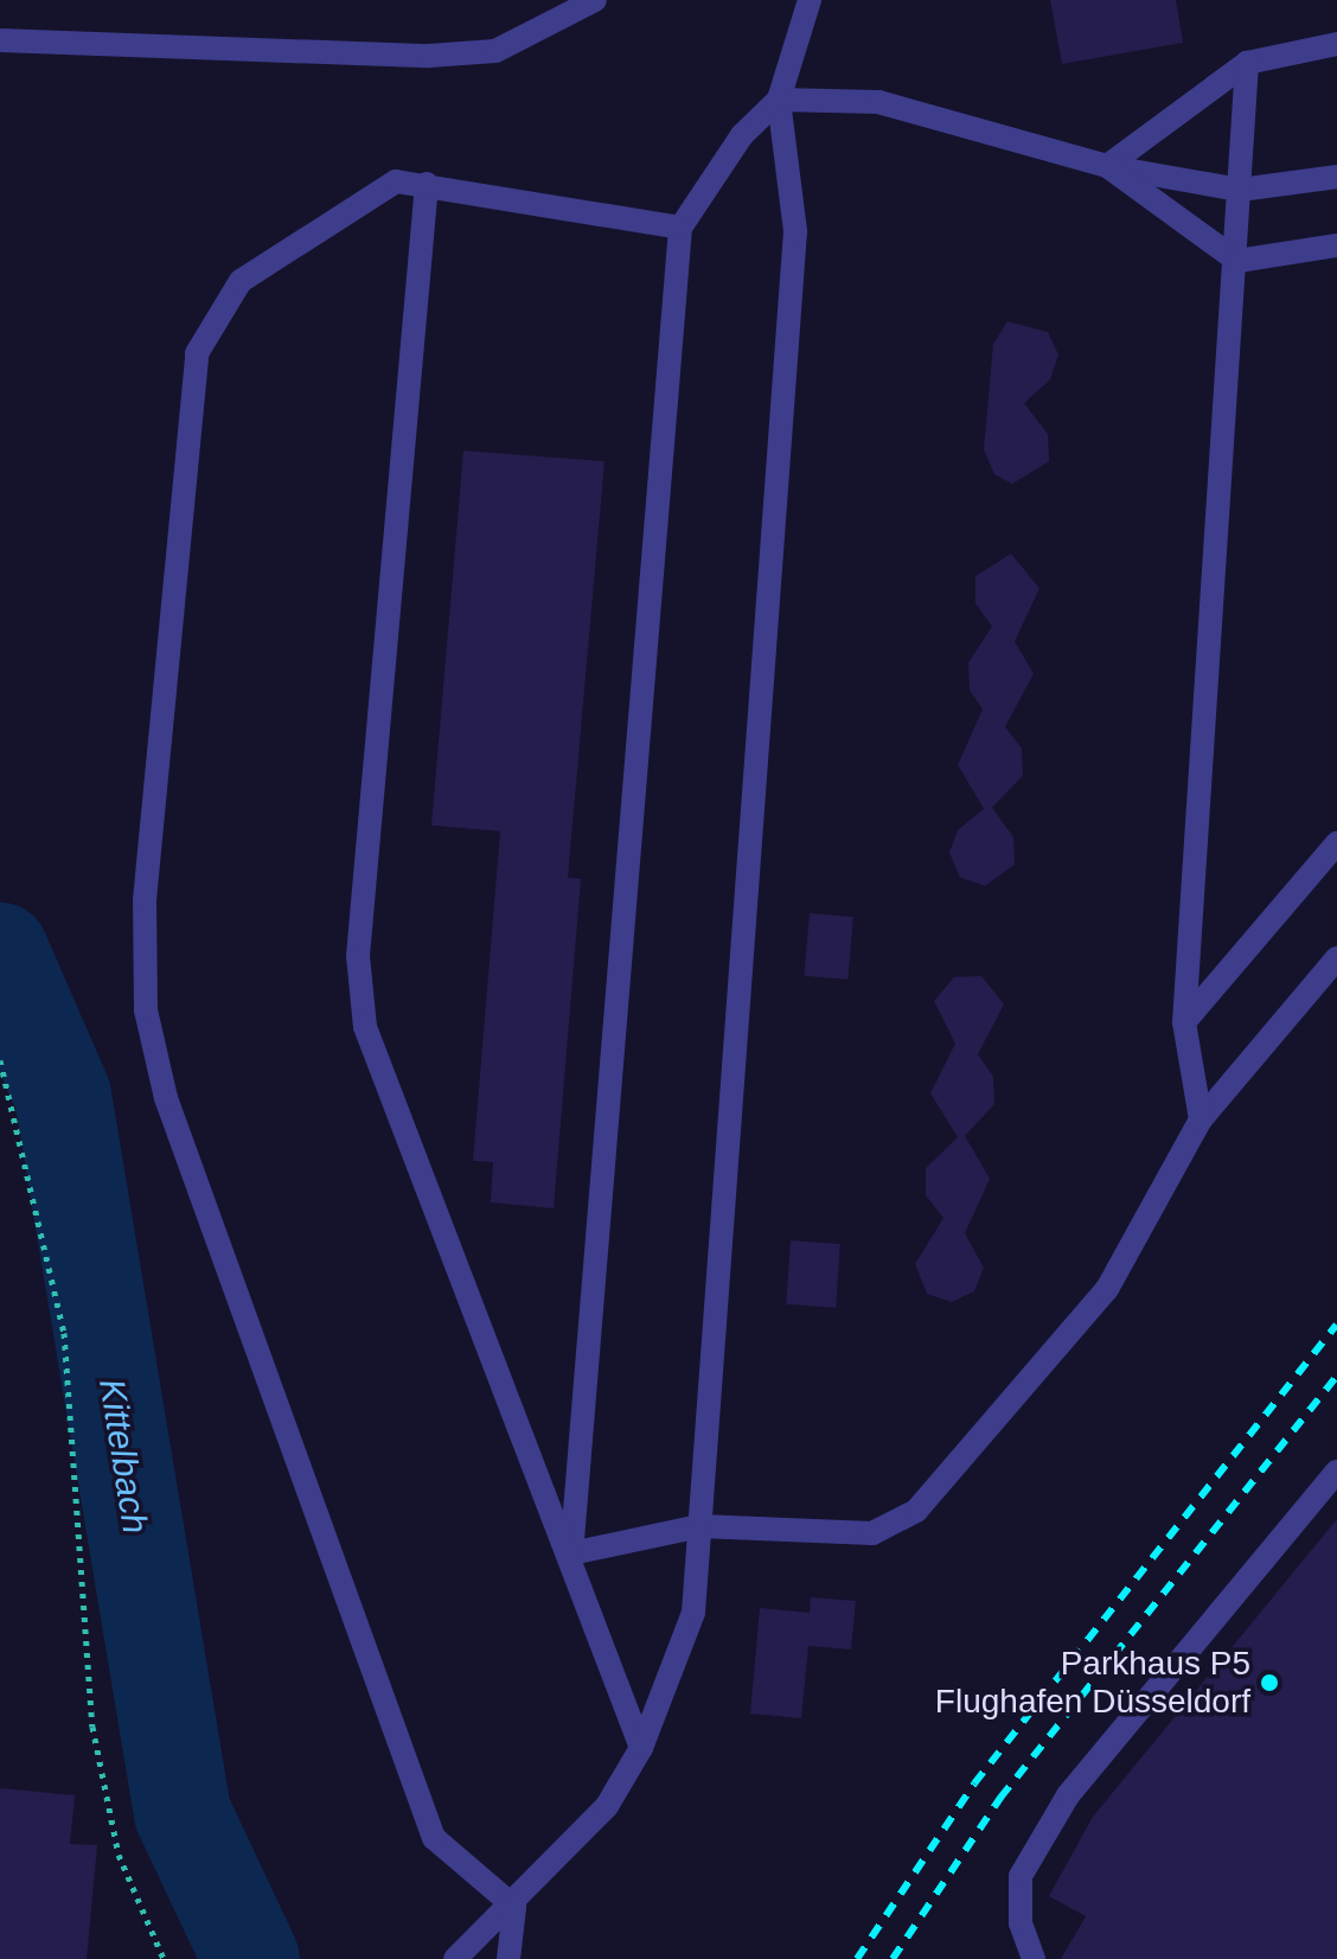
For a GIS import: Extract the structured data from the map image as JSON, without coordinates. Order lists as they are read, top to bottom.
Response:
{
  "water": ["Kittelbach"],
  "places": ["Parkhaus P5 Flughafen Düsseldorf"]
}
